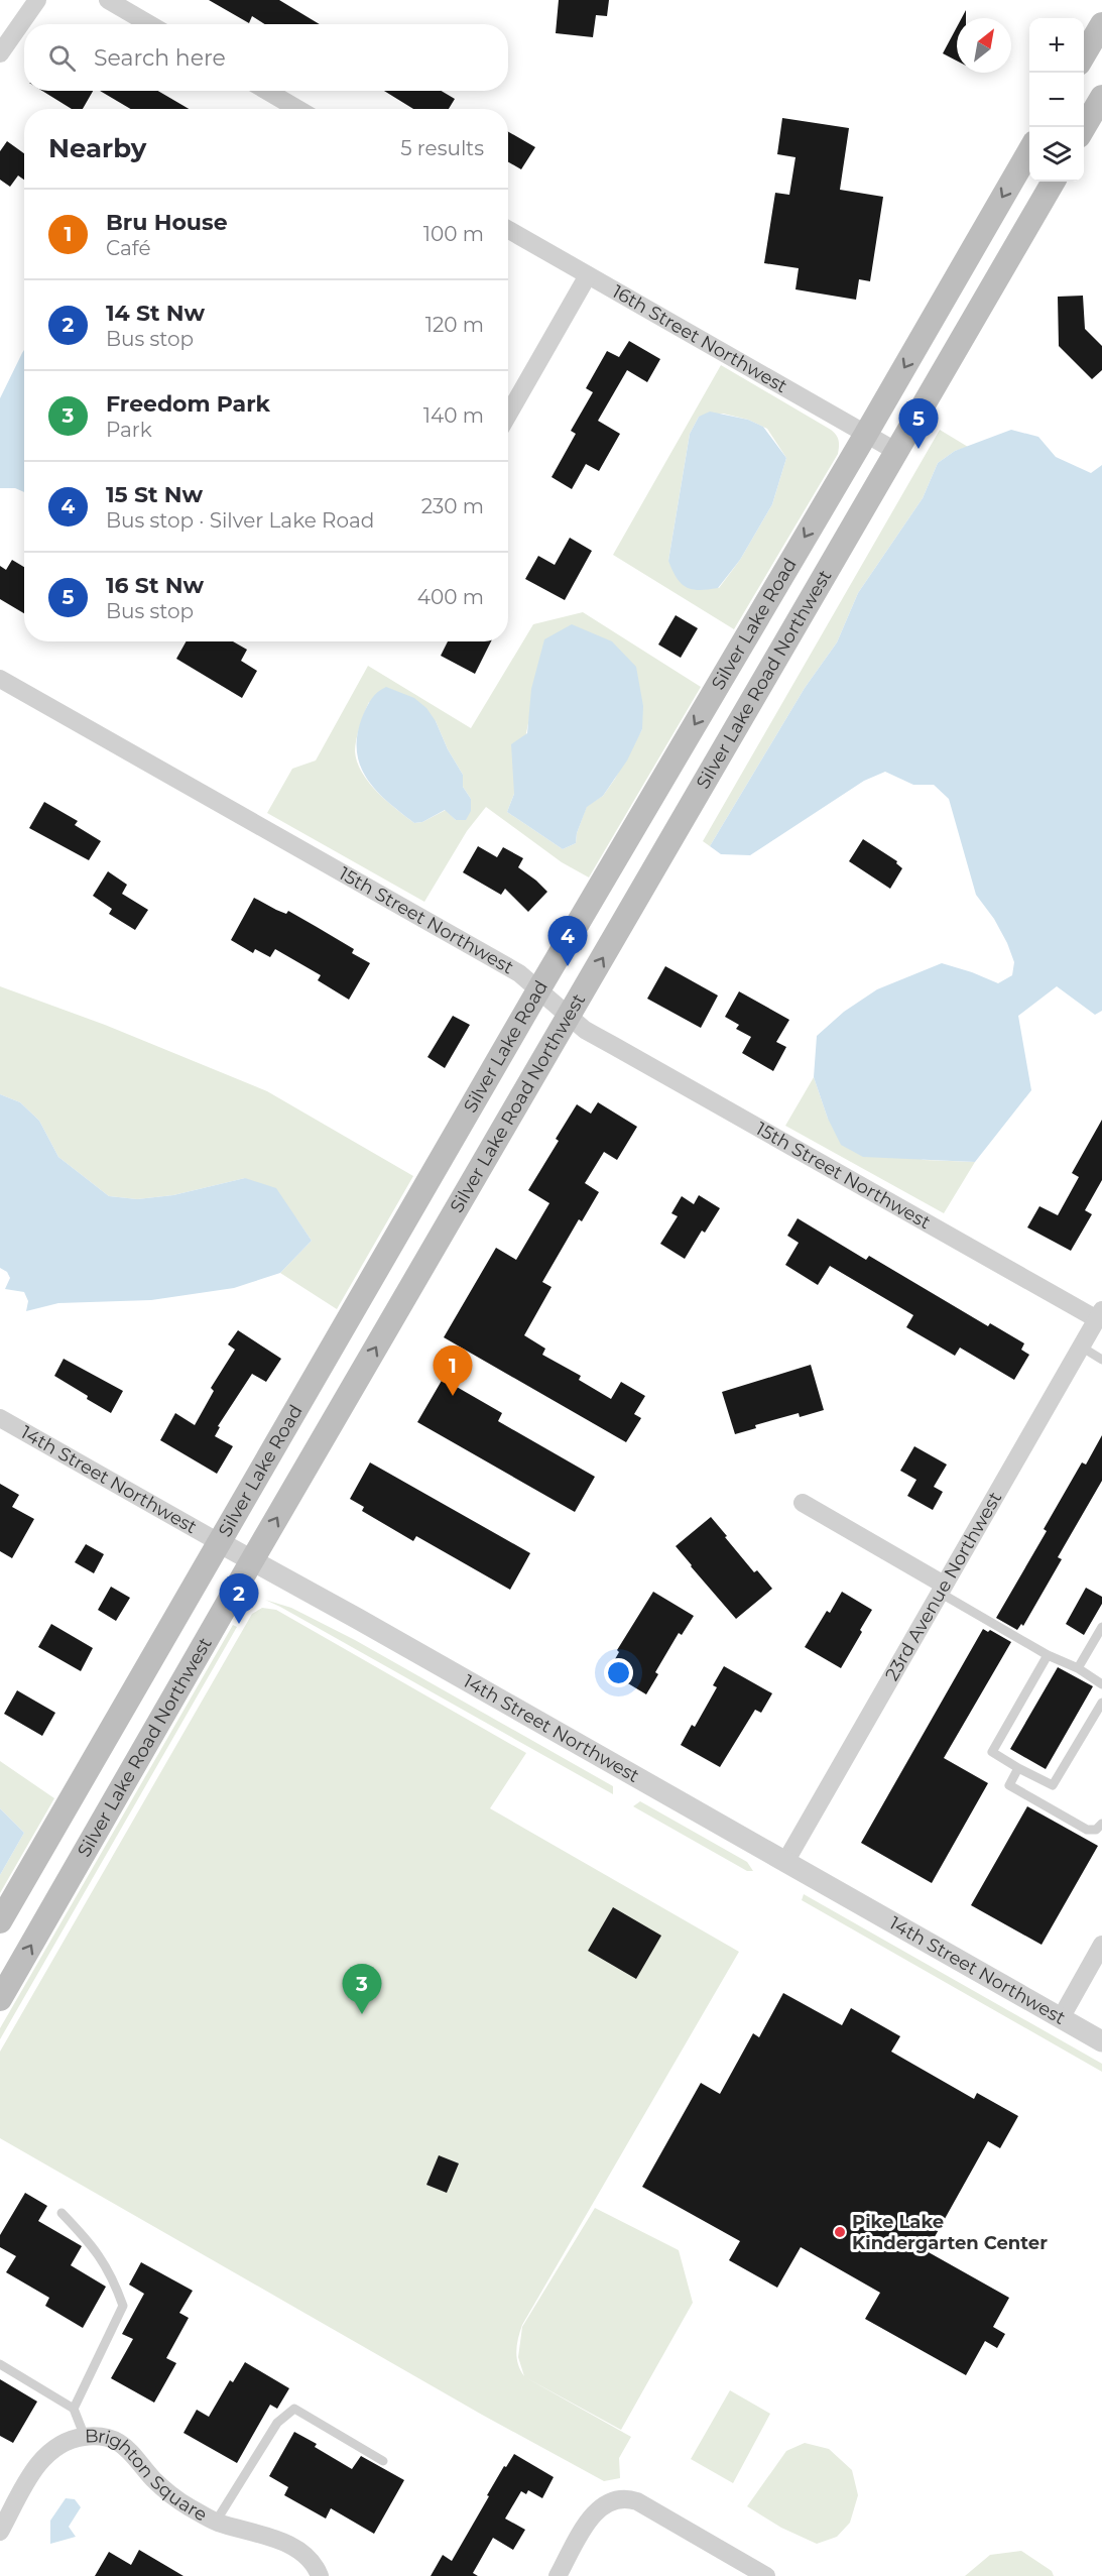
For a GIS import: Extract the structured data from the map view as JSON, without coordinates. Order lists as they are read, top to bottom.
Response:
{
  "streets": {
    "main road": ["Silver Lake Road", "Silver Lake Road Northwest"],
    "street": [
      "16th Street Northwest",
      "15th Street Northwest",
      "14th Street Northwest",
      "23rd Avenue Northwest",
      "Brighton Square"
    ]
  },
  "crossings": [
    ["16th Street Northwest", "Silver Lake Road"],
    ["16th Street Northwest", "Silver Lake Road Northwest"],
    ["Silver Lake Road", "15th Street Northwest"],
    ["Silver Lake Road", "14th Street Northwest"],
    ["Silver Lake Road Northwest", "15th Street Northwest"],
    ["Silver Lake Road Northwest", "14th Street Northwest"],
    ["15th Street Northwest", "23rd Avenue Northwest"],
    ["14th Street Northwest", "23rd Avenue Northwest"]
  ],
  "one_way": ["Silver Lake Road", "Silver Lake Road Northwest"],
  "places": ["Pike Lake Kindergarten Center"],
  "north": "top right",
  "page": {
    "map_buttons": ["+", "−"],
    "search": "Search here",
    "heading": ["Nearby", "5 results"],
    "list": [
      {
        "mark": "1",
        "name": "Bru House",
        "note": "Café",
        "value": "100 m"
      },
      {
        "mark": "2",
        "name": "14 St Nw",
        "note": "Bus stop",
        "value": "120 m"
      },
      {
        "mark": "3",
        "name": "Freedom Park",
        "note": "Park",
        "value": "140 m"
      },
      {
        "mark": "4",
        "name": "15 St Nw",
        "note": "Bus stop · Silver Lake Road",
        "value": "230 m"
      },
      {
        "mark": "5",
        "name": "16 St Nw",
        "note": "Bus stop",
        "value": "400 m"
      }
    ],
    "pins": [
      "5",
      "4",
      "1",
      "2",
      "3"
    ]
  }
}
